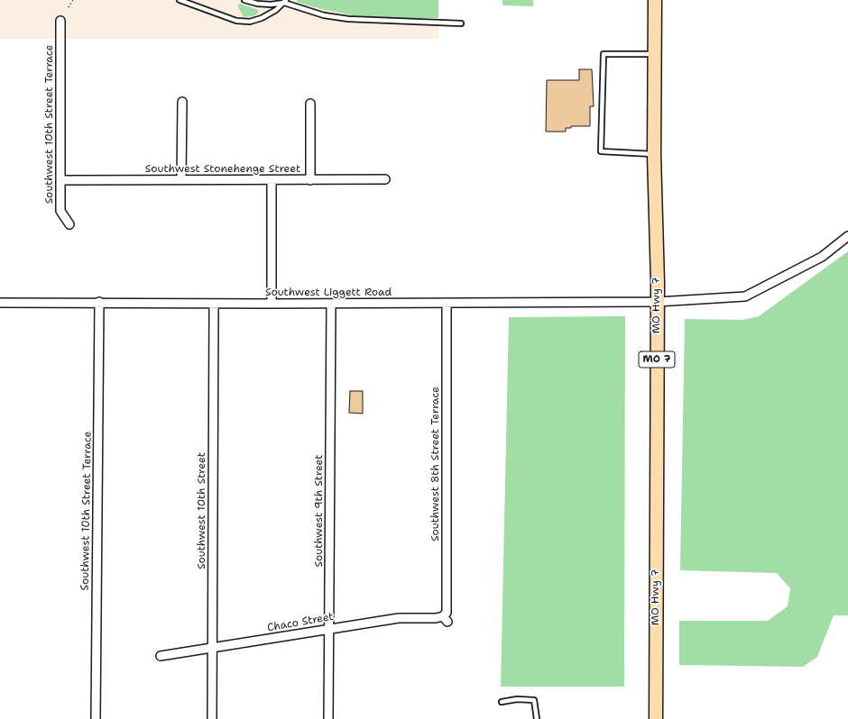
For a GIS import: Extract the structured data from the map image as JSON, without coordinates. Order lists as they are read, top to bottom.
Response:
{
  "streets": {
    "main road": ["MO Hwy 7", "MO 7"],
    "street": [
      "Southwest 10th Street Terrace",
      "Southwest Stonehenge Street",
      "Southwest Liggett Road",
      "Southwest 8th Street Terrace",
      "Southwest 10th Street",
      "Southwest 9th Street",
      "Chaco Street"
    ]
  },
  "crossings": [
    ["Southwest 10th Street Terrace", "Southwest Stonehenge Street"],
    ["Southwest 10th Street Terrace", "Southwest Liggett Road"],
    ["Southwest Liggett Road", "MO Hwy 7"],
    ["Southwest Liggett Road", "Southwest 8th Street Terrace"],
    ["Southwest Liggett Road", "Southwest 10th Street"],
    ["Southwest Liggett Road", "Southwest 9th Street"],
    ["Southwest 8th Street Terrace", "Chaco Street"],
    ["Southwest 10th Street", "Chaco Street"],
    ["Southwest 9th Street", "Chaco Street"]
  ]
}
